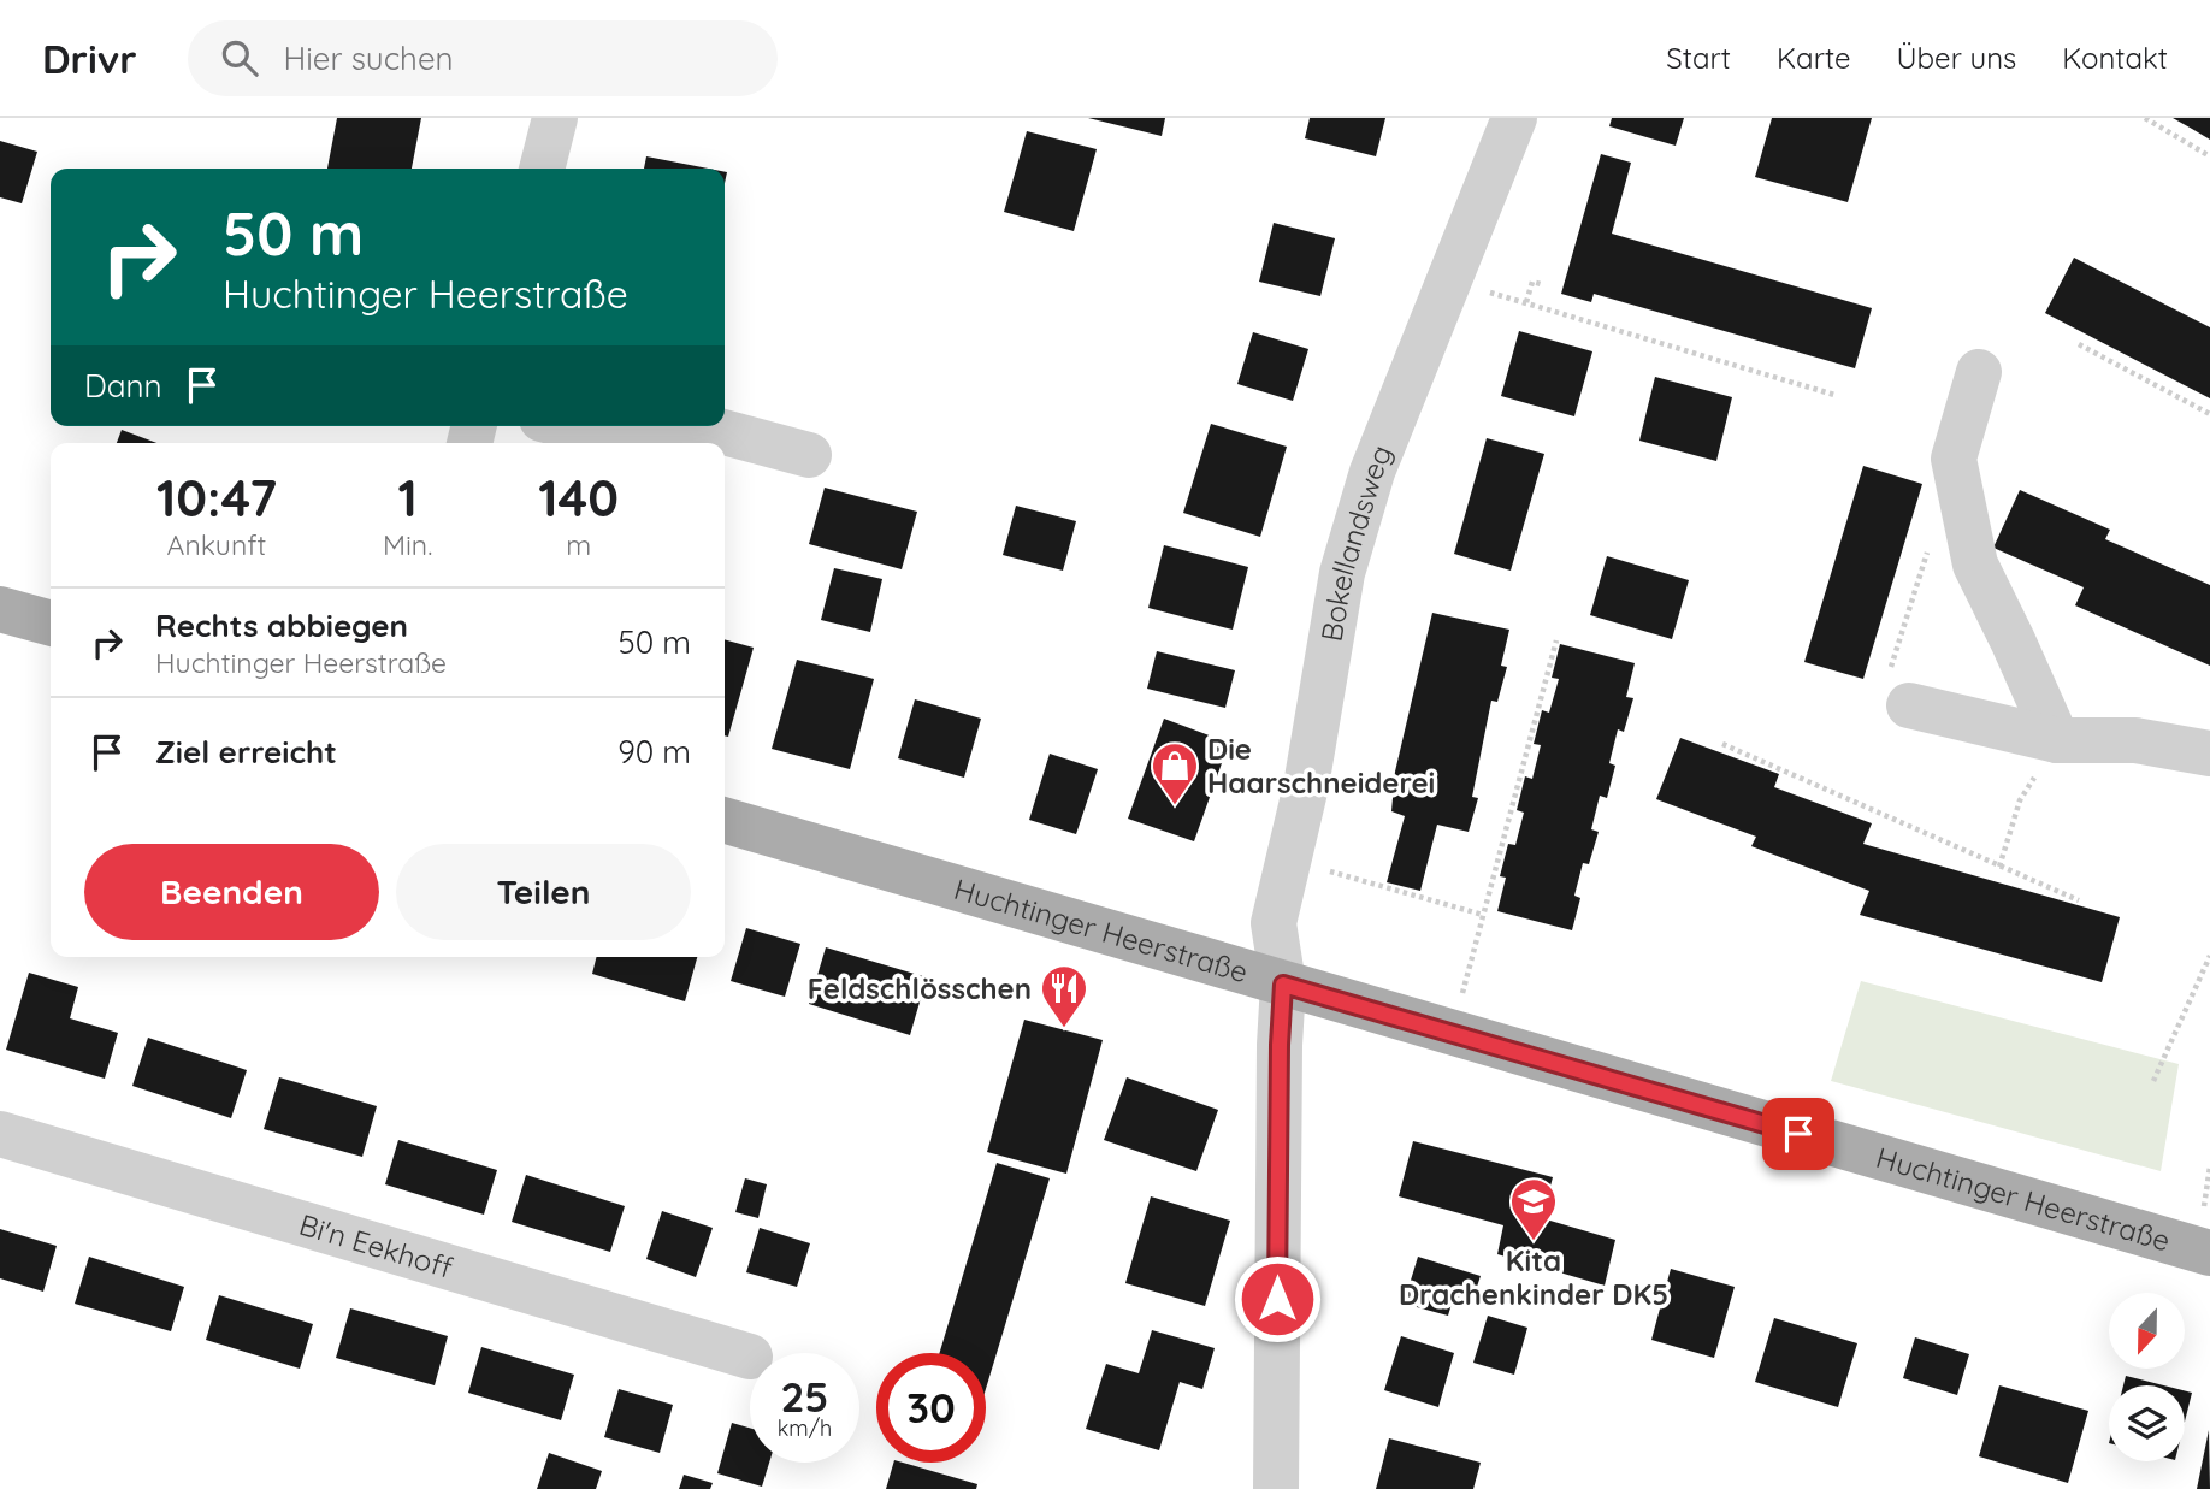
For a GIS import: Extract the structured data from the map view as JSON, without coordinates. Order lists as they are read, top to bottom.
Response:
{
  "streets": {
    "main road": ["Huchtinger Heerstraße"],
    "street": ["Bokellandsweg", "Bi'n Eekhoff"]
  },
  "crossings": [
    ["Bokellandsweg", "Huchtinger Heerstraße"]
  ],
  "places": {
    "shop": ["Die Haarschneiderei"],
    "restaurant": ["Feldschlösschen"],
    "school or university": ["Kita Drachenkinder DK5"]
  },
  "north": "bottom",
  "page": {
    "header": "Drivr",
    "search": "Hier suchen",
    "nav": [
      "Start",
      "Karte",
      "Über uns",
      "Kontakt"
    ],
    "turn": ["50 m", "Huchtinger Heerstraße"],
    "then": "Dann",
    "eta": [
      "10:47",
      "Ankunft",
      "1",
      "Min.",
      "140",
      "m"
    ],
    "list": [
      {
        "name": "Rechts abbiegen",
        "note": "Huchtinger Heerstraße",
        "value": "50 m"
      },
      {
        "name": "Ziel erreicht",
        "value": "90 m"
      }
    ],
    "buttons": ["Beenden", "Teilen"],
    "speed": "25 km/h",
    "limit": "30"
  }
}
